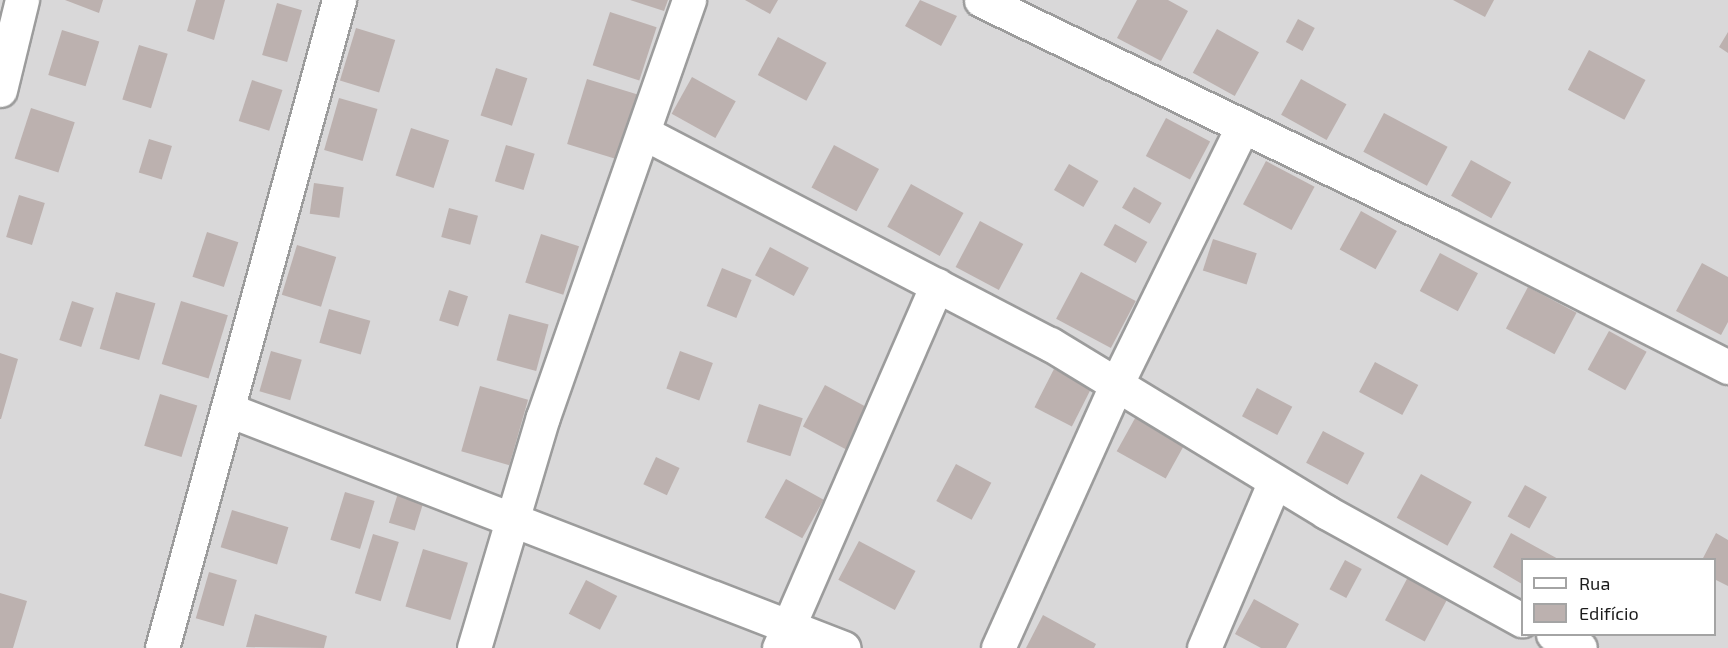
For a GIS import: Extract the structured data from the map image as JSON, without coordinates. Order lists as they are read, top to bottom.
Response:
{
  "legend": ["Rua", "Edifício"]
}
